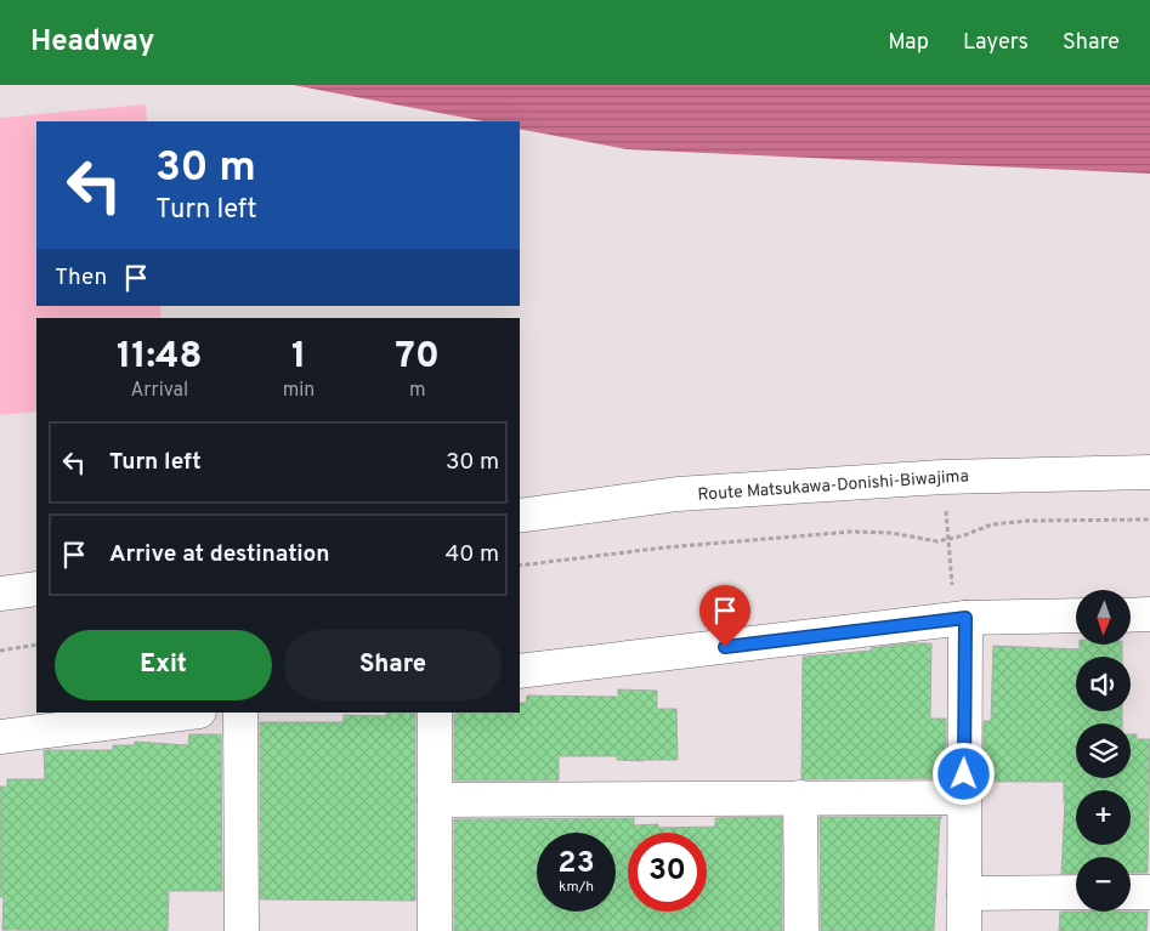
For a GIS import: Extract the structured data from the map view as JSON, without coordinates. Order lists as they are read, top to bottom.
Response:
{
  "streets": {
    "street": ["Route Matsukawa-Donishi-Biwajima"]
  },
  "north": "bottom",
  "page": {
    "header": "Headway",
    "nav": ["Map", "Layers", "Share"],
    "turn": ["30 m", "Turn left"],
    "then": "Then",
    "eta": [
      "11:48",
      "Arrival",
      "1",
      "min",
      "70",
      "m"
    ],
    "list": [
      {
        "name": "Turn left",
        "value": "30 m"
      },
      {
        "name": "Arrive at destination",
        "value": "40 m"
      }
    ],
    "map_buttons": ["+", "−"],
    "buttons": ["Exit", "Share"],
    "speed": "23 km/h",
    "limit": "30"
  }
}
